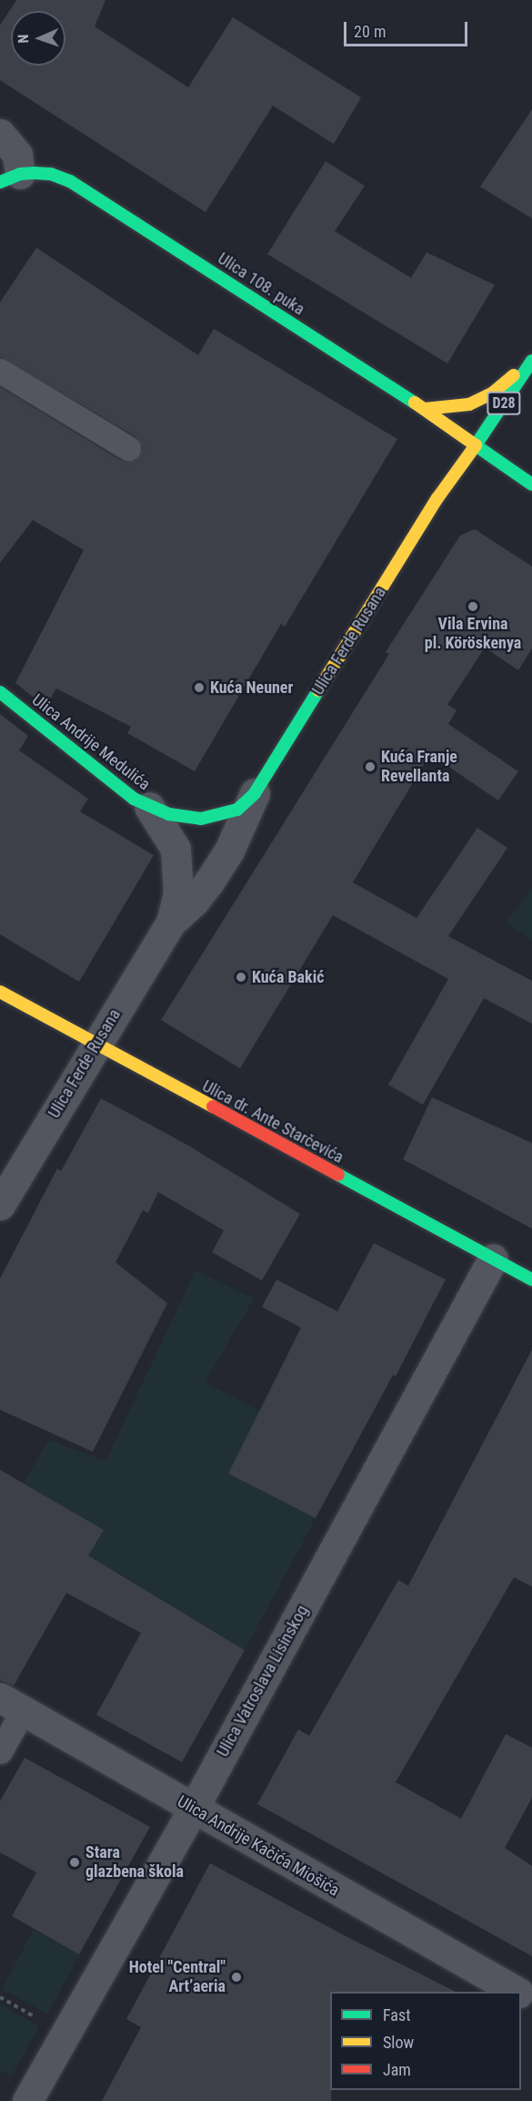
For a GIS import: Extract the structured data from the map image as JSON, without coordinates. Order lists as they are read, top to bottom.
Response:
{
  "streets": {
    "main road": [
      "Ulica 108. puka",
      "D28",
      "Ulica Ferde Rusana",
      "Ulica Andrije Medulića",
      "Ulica dr. Ante Starčevića"
    ],
    "street": ["Ulica Vatroslava Lisinskog", "Ulica Andrije Kačića Miošića"]
  },
  "crossings": [
    ["Ulica 108. puka", "Ulica Ferde Rusana"],
    ["Ulica Ferde Rusana", "Ulica Andrije Medulića"],
    ["Ulica Ferde Rusana", "Ulica dr. Ante Starčevića"],
    ["Ulica dr. Ante Starčevića", "Ulica Vatroslava Lisinskog"],
    ["Ulica Vatroslava Lisinskog", "Ulica Andrije Kačića Miošića"]
  ],
  "places": [
    "Vila Ervina pl. Köröskenya",
    "Kuća Neuner",
    "Kuća Franje Revellanta",
    "Kuća Bakić",
    "Stara glazbena škola",
    "Hotel \"Central\" Art’aeria"
  ],
  "legend": ["Fast", "Slow", "Jam"],
  "scale_bar": "20 m",
  "north": "left"
}
